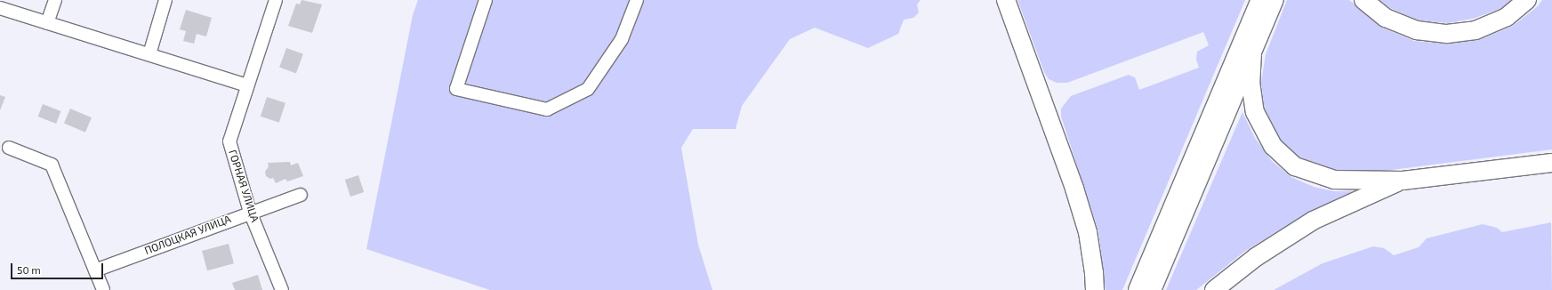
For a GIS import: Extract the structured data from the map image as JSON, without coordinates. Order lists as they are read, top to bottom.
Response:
{
  "streets": {
    "street": ["ГОРНАЯ УЛИЦА", "ПОЛОЦКАЯ УЛИЦА"]
  },
  "crossings": [
    ["ГОРНАЯ УЛИЦА", "ПОЛОЦКАЯ УЛИЦА"]
  ],
  "scale_bar": "50 m"
}
